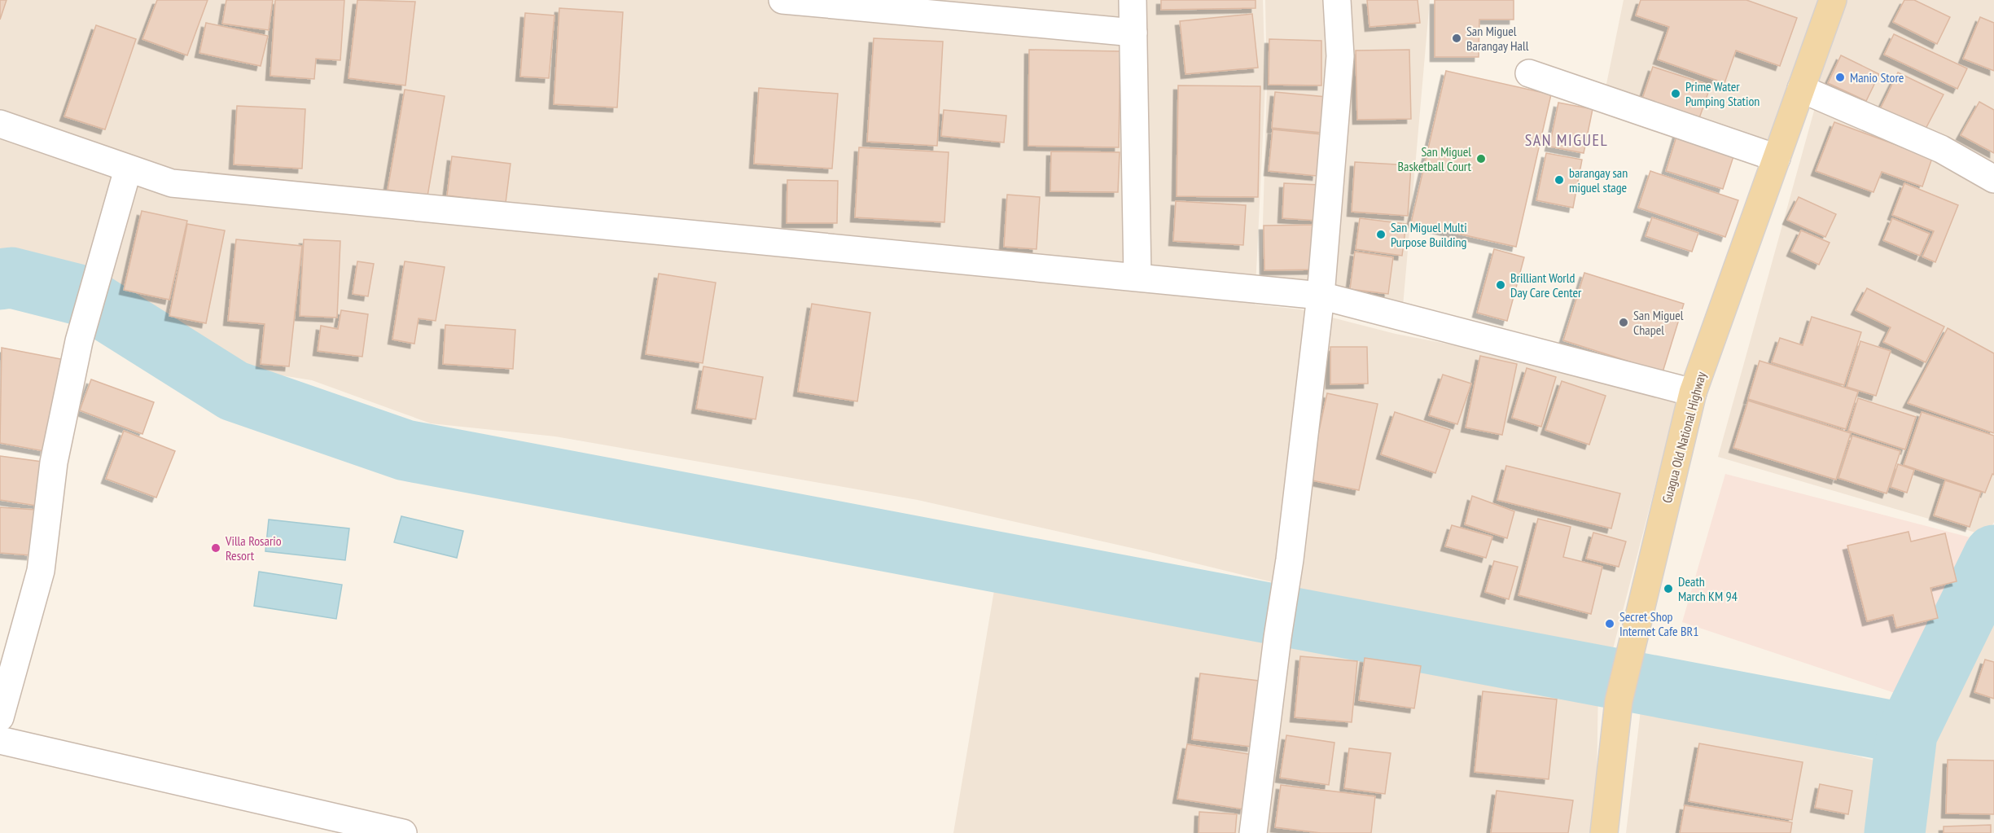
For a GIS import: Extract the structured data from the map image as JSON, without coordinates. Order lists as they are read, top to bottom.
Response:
{
  "streets": {
    "main road": ["Guagua Old National Highway"]
  },
  "districts": ["SAN MIGUEL"],
  "places": [
    "San Miguel Barangay Hall",
    "Manio Store",
    "Prime Water Pumping Station",
    "San Miguel Basketball Court",
    "barangay san miguel stage",
    "San Miguel Multi Purpose Building",
    "Brilliant World Day Care Center",
    "San Miguel Chapel",
    "Villa Rosario Resort",
    "Death March KM 94",
    "Secret Shop Internet Cafe BR1"
  ]
}
